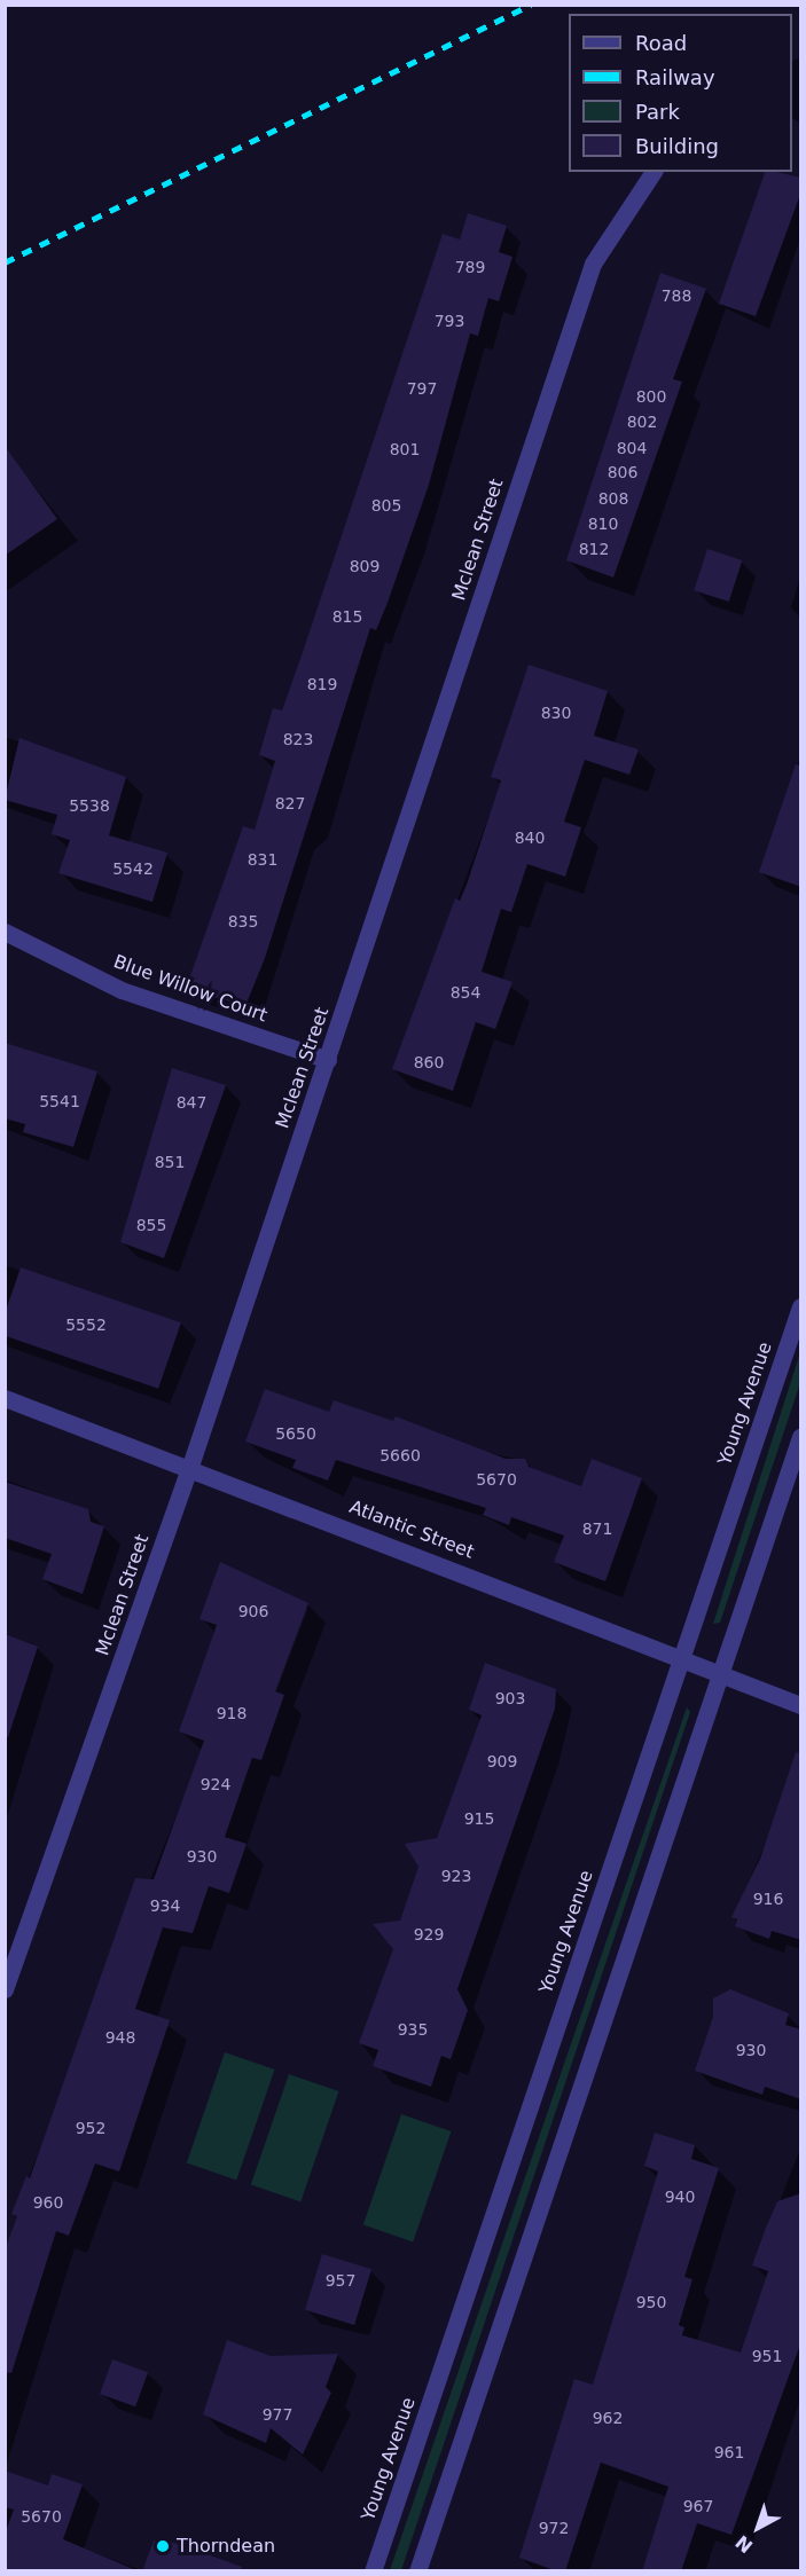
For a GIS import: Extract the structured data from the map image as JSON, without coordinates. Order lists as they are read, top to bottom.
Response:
{
  "streets": {
    "street": [
      "Mclean Street",
      "Blue Willow Court",
      "Young Avenue",
      "Atlantic Street"
    ]
  },
  "crossings": [
    ["Mclean Street", "Blue Willow Court"],
    ["Mclean Street", "Atlantic Street"],
    ["Young Avenue", "Atlantic Street"]
  ],
  "places": ["Thorndean"],
  "house_numbers": [
    "789",
    "788",
    "793",
    "797",
    "800",
    "802",
    "804",
    "801",
    "806",
    "808",
    "805",
    "810",
    "812",
    "809",
    "815",
    "819",
    "830",
    "823",
    "827",
    "5538",
    "840",
    "831",
    "5542",
    "835",
    "854",
    "860",
    "5541",
    "847",
    "851",
    "855",
    "5552",
    "5650",
    "5660",
    "5670",
    "871",
    "906",
    "903",
    "918",
    "909",
    "924",
    "915",
    "930",
    "923",
    "916",
    "934",
    "929",
    "935",
    "948",
    "930",
    "952",
    "940",
    "960",
    "957",
    "950",
    "951",
    "977",
    "962",
    "961",
    "967",
    "5670",
    "972"
  ],
  "legend": [
    "Road",
    "Railway",
    "Park",
    "Building"
  ],
  "north": "bottom left"
}
